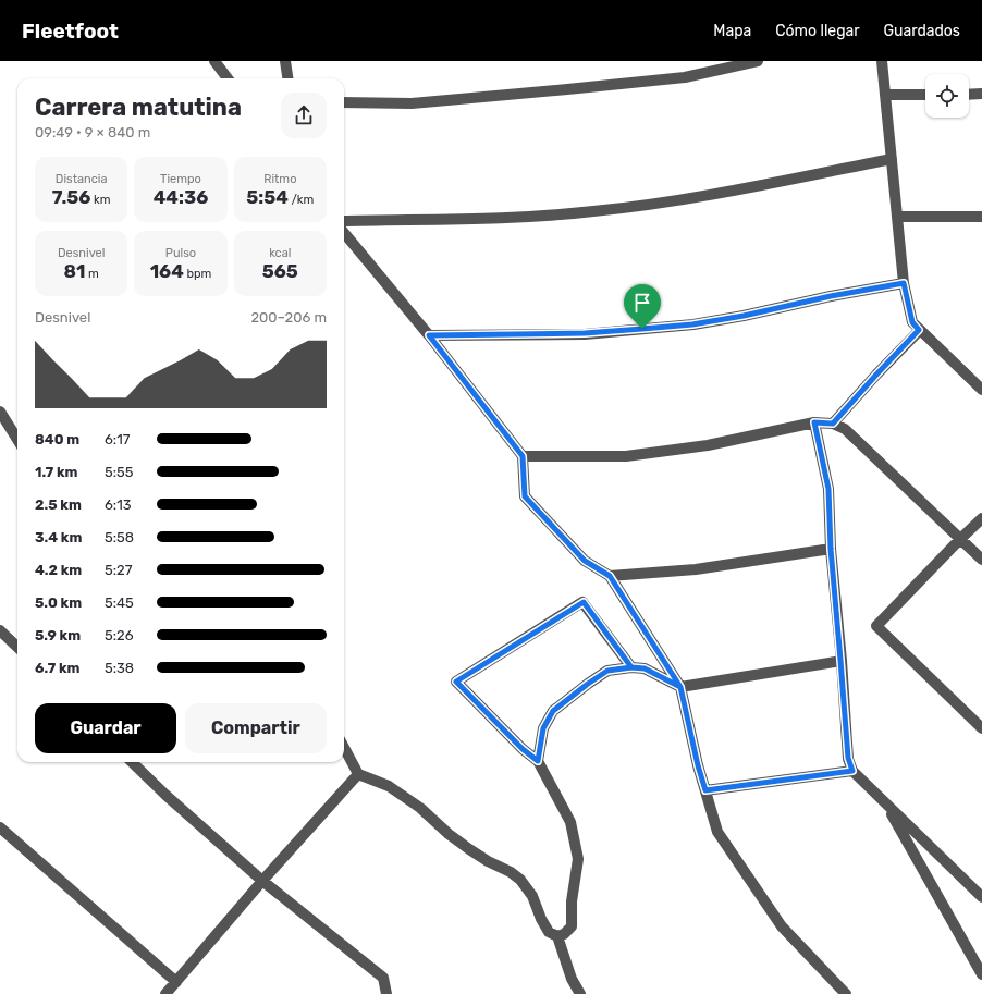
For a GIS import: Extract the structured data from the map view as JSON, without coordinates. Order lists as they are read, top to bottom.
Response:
{
  "page": {
    "header": "Fleetfoot",
    "nav": ["Mapa", "Cómo llegar", "Guardados"],
    "heading": ["Carrera matutina", "09:49 · 9 × 840 m"],
    "stats": [
      ["Distancia", "7.56 km"],
      ["Tiempo", "44:36"],
      ["Ritmo", "5:54 /km"],
      ["Desnivel", "81 m"],
      ["Pulso", "164 bpm"],
      ["kcal", "565"]
    ],
    "chart": ["Desnivel", "200–206 m"],
    "list": [
      {
        "name": "840 m",
        "note": "6:17"
      },
      {
        "name": "1.7 km",
        "note": "5:55"
      },
      {
        "name": "2.5 km",
        "note": "6:13"
      },
      {
        "name": "3.4 km",
        "note": "5:58"
      },
      {
        "name": "4.2 km",
        "note": "5:27"
      },
      {
        "name": "5.0 km",
        "note": "5:45"
      },
      {
        "name": "5.9 km",
        "note": "5:26"
      },
      {
        "name": "6.7 km",
        "note": "5:38"
      }
    ],
    "buttons": ["Guardar", "Compartir"]
  }
}
